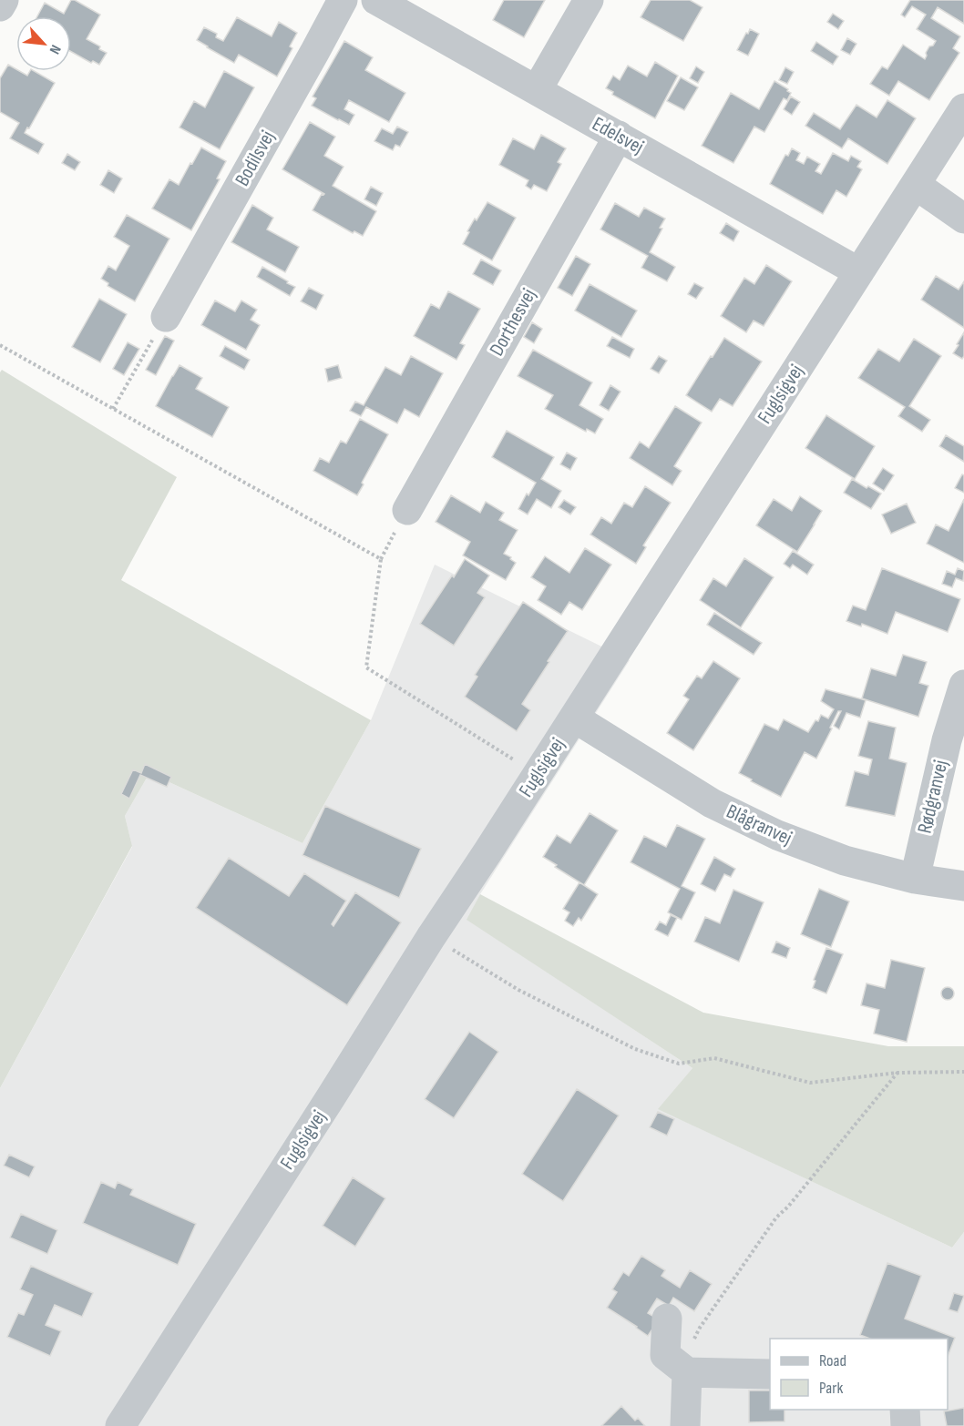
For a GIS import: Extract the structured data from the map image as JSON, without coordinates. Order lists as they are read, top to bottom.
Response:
{
  "streets": {
    "street": [
      "Edelsvej",
      "Bodilsvej",
      "Dorthesvej",
      "Fuglsigvej",
      "Rødgranvej",
      "Blågranvej"
    ]
  },
  "crossings": [
    ["Edelsvej", "Dorthesvej"],
    ["Edelsvej", "Fuglsigvej"],
    ["Fuglsigvej", "Blågranvej"],
    ["Rødgranvej", "Blågranvej"]
  ],
  "legend": ["Road", "Park"],
  "north": "bottom right"
}
